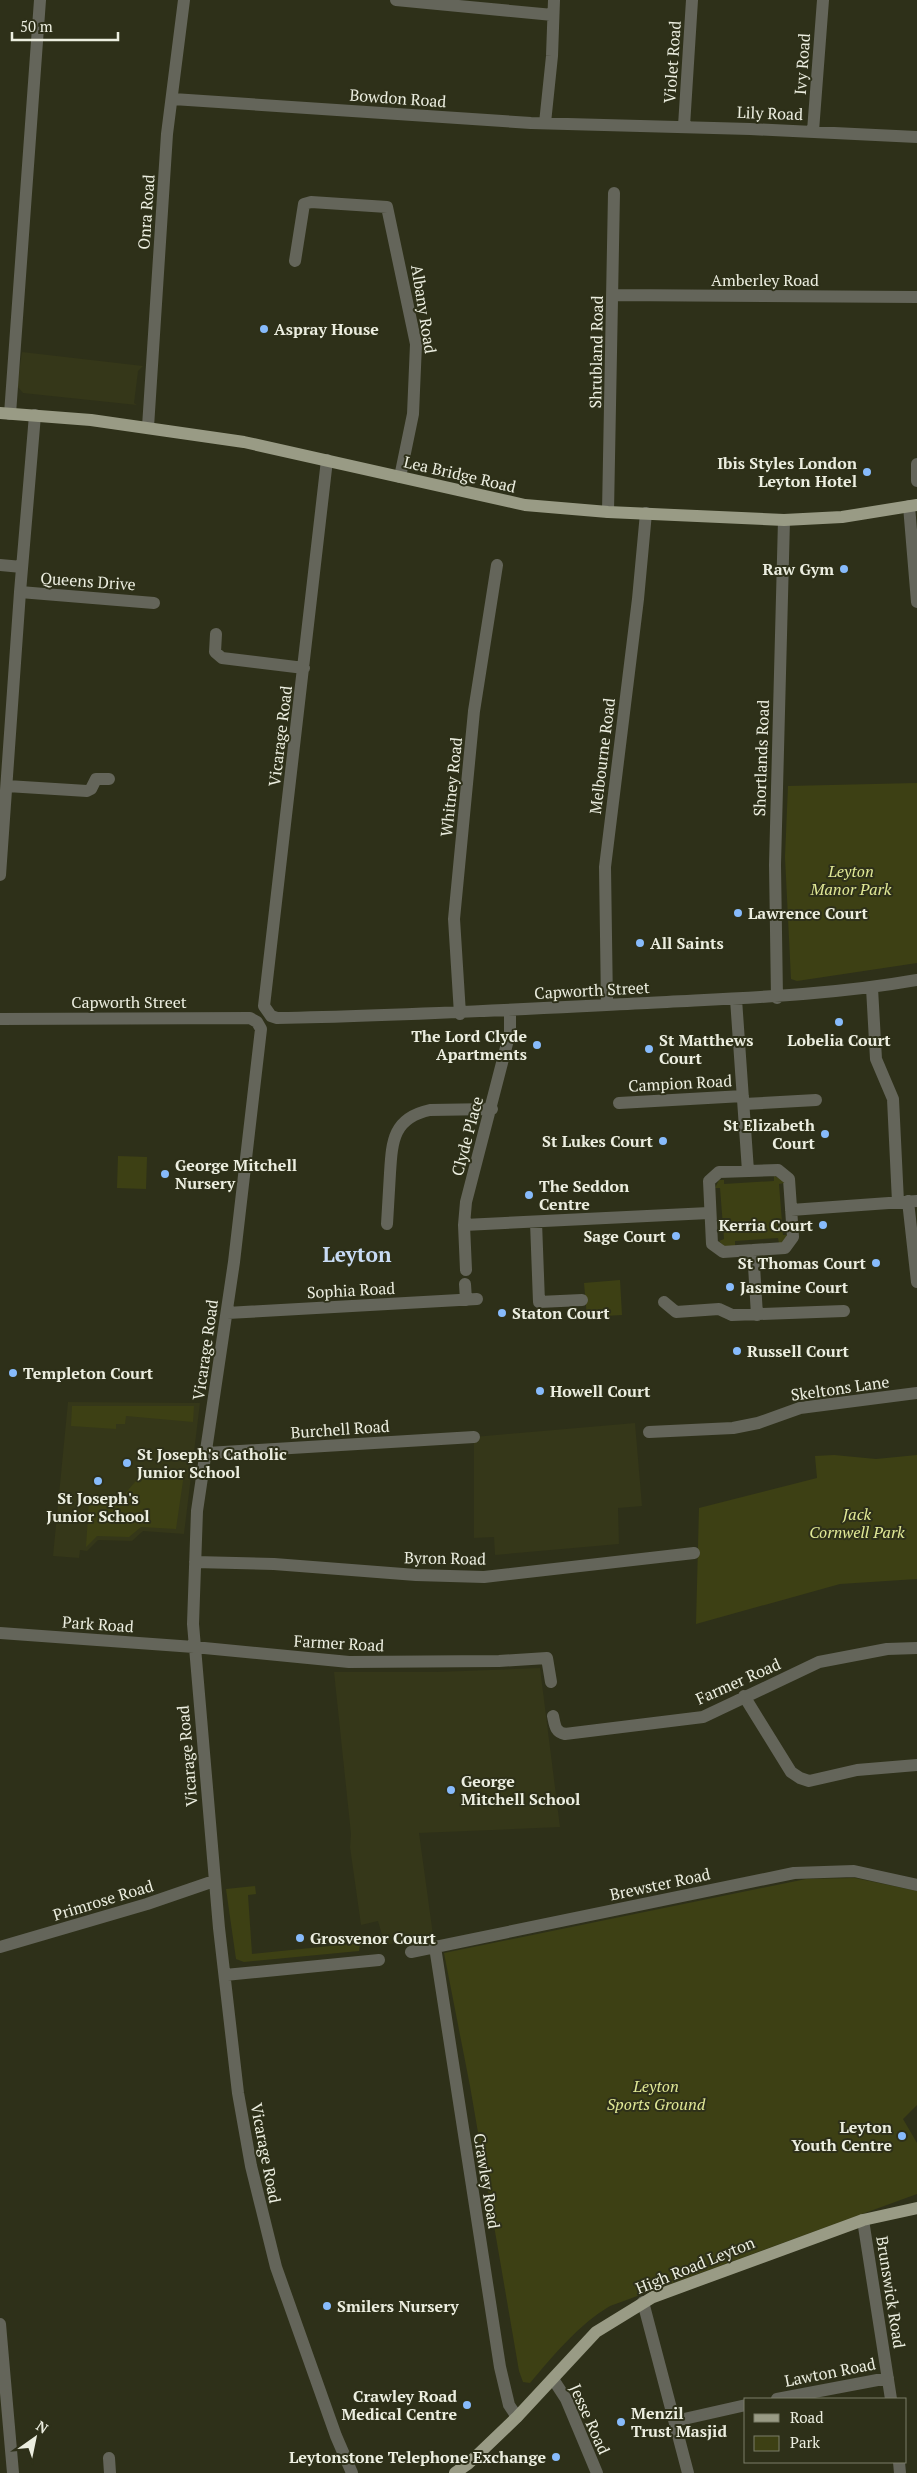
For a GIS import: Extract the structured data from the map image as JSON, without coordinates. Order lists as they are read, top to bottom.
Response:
{
  "streets": {
    "main road": ["Lea Bridge Road", "High Road Leyton"],
    "street": [
      "Violet Road",
      "Ivy Road",
      "Bowdon Road",
      "Lily Road",
      "Onra Road",
      "Amberley Road",
      "Albany Road",
      "Shrubland Road",
      "Queens Drive",
      "Vicarage Road",
      "Melbourne Road",
      "Shortlands Road",
      "Whitney Road",
      "Capworth Street",
      "Campion Road",
      "Clyde Place",
      "Sophia Road",
      "Skeltons Lane",
      "Burchell Road",
      "Byron Road",
      "Park Road",
      "Farmer Road",
      "Brewster Road",
      "Primrose Road",
      "Crawley Road",
      "Brunswick Road",
      "Lawton Road",
      "Jesse Road"
    ]
  },
  "crossings": [
    ["Violet Road", "Lily Road"],
    ["Ivy Road", "Lily Road"],
    ["Bowdon Road", "Lily Road"],
    ["Bowdon Road", "Onra Road"],
    ["Onra Road", "Lea Bridge Road"],
    ["Amberley Road", "Shrubland Road"],
    ["Albany Road", "Lea Bridge Road"],
    ["Shrubland Road", "Lea Bridge Road"],
    ["Lea Bridge Road", "Vicarage Road"],
    ["Lea Bridge Road", "Melbourne Road"],
    ["Lea Bridge Road", "Shortlands Road"],
    ["Vicarage Road", "Capworth Street"],
    ["Vicarage Road", "Sophia Road"],
    ["Vicarage Road", "Burchell Road"],
    ["Vicarage Road", "Byron Road"],
    ["Vicarage Road", "Park Road"],
    ["Vicarage Road", "Farmer Road"],
    ["Vicarage Road", "Primrose Road"],
    ["Melbourne Road", "Capworth Street"],
    ["Shortlands Road", "Capworth Street"],
    ["Whitney Road", "Capworth Street"],
    ["Capworth Street", "Campion Road"],
    ["Capworth Street", "Clyde Place"],
    ["Park Road", "Farmer Road"],
    ["Brewster Road", "Crawley Road"],
    ["Crawley Road", "High Road Leyton"],
    ["High Road Leyton", "Brunswick Road"],
    ["High Road Leyton", "Jesse Road"],
    ["Brunswick Road", "Lawton Road"]
  ],
  "districts": ["Leyton"],
  "parks": ["Leyton Manor Park", "Jack Cornwell Park", "Leyton Sports Ground"],
  "places": [
    "Aspray House",
    "Ibis Styles London Leyton Hotel",
    "Raw Gym",
    "Lawrence Court",
    "All Saints",
    "Lobelia Court",
    "The Lord Clyde Apartments",
    "St Matthews Court",
    "St Elizabeth Court",
    "St Lukes Court",
    "George Mitchell Nursery",
    "The Seddon Centre",
    "Kerria Court",
    "Sage Court",
    "St Thomas Court",
    "Jasmine Court",
    "Staton Court",
    "Russell Court",
    "Templeton Court",
    "Howell Court",
    "St Joseph's Catholic Junior School",
    "St Joseph's Junior School",
    "George Mitchell School",
    "Grosvenor Court",
    "Leyton Youth Centre",
    "Smilers Nursery",
    "Crawley Road Medical Centre",
    "Menzil Trust Masjid",
    "Leytonstone Telephone Exchange"
  ],
  "legend": ["Road", "Park"],
  "scale_bar": "50 m",
  "north": "top right"
}
